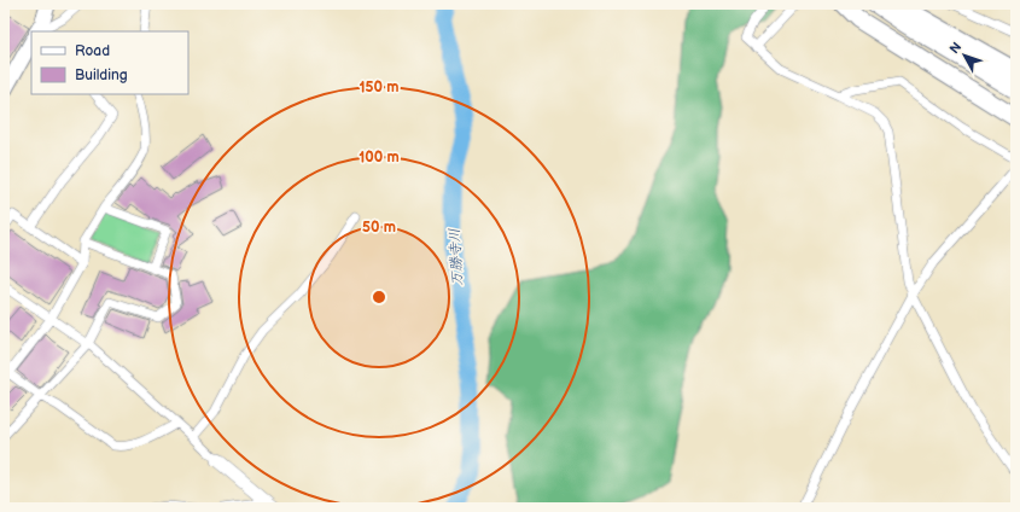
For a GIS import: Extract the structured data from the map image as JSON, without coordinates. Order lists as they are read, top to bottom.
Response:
{
  "water": ["万勝寺川"],
  "legend": ["Road", "Building"],
  "north": "top left",
  "rings": ["150 m", "100 m", "50 m"]
}
